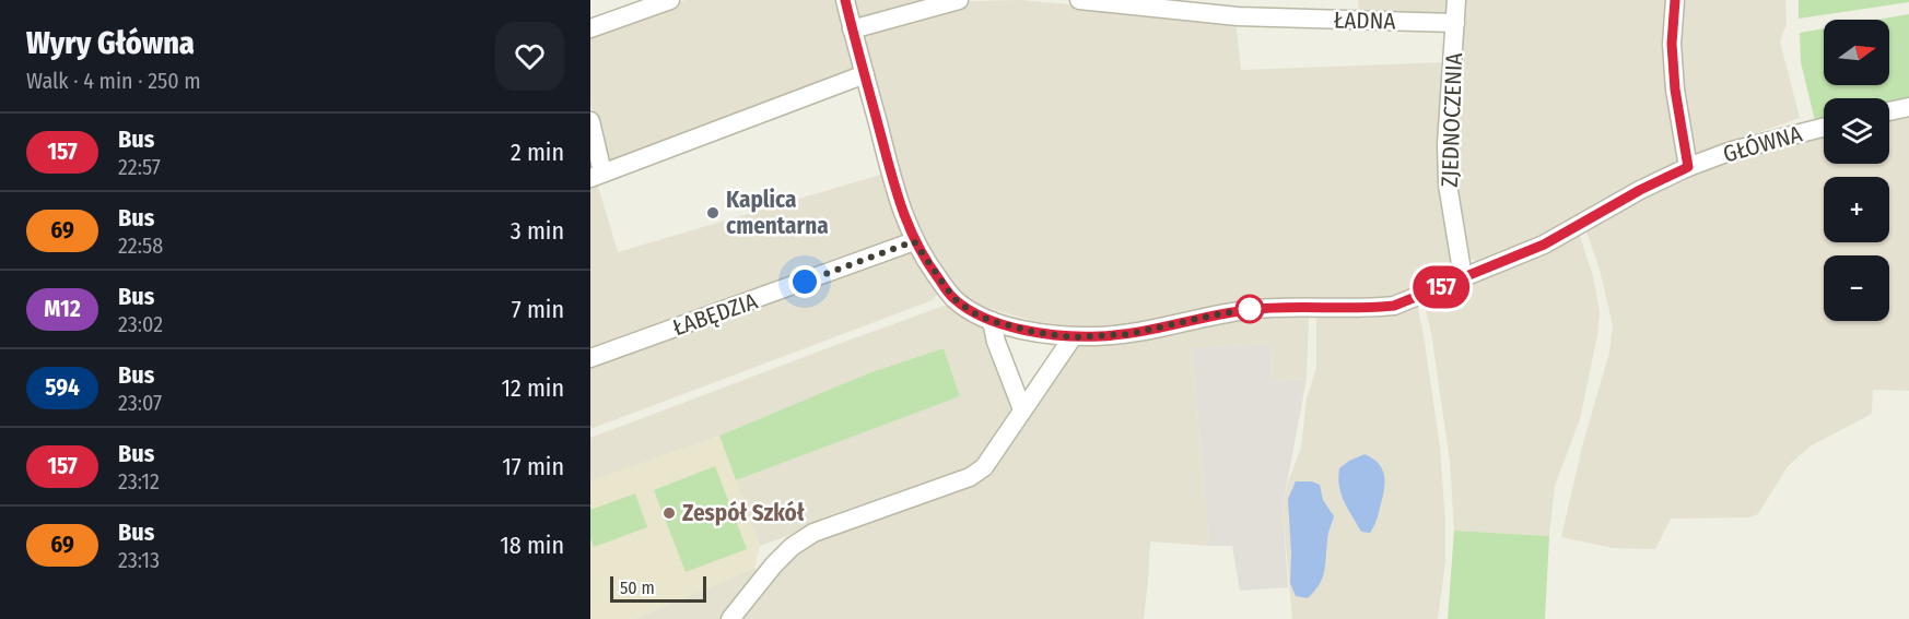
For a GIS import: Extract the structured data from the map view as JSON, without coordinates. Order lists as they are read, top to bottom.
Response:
{
  "streets": {
    "street": [
      "ŁADNA",
      "ZJEDNOCZENIA",
      "GŁÓWNA",
      "ŁABĘDZIA"
    ]
  },
  "crossings": [
    ["ŁADNA", "ZJEDNOCZENIA"],
    ["ZJEDNOCZENIA", "GŁÓWNA"],
    ["GŁÓWNA", "ŁABĘDZIA"]
  ],
  "places": ["Kaplica cmentarna", "Zespół Szkół"],
  "lines": ["bus line 157"],
  "scale_bar": "50 m",
  "north": "right",
  "page": {
    "heading": ["Wyry Główna", "Walk · 4 min · 250 m"],
    "on_map": "157",
    "map_buttons": ["+", "−"],
    "list": [
      {
        "mark": "157",
        "name": "Bus",
        "note": "22:57",
        "value": "2 min"
      },
      {
        "mark": "69",
        "name": "Bus",
        "note": "22:58",
        "value": "3 min"
      },
      {
        "mark": "M12",
        "name": "Bus",
        "note": "23:02",
        "value": "7 min"
      },
      {
        "mark": "594",
        "name": "Bus",
        "note": "23:07",
        "value": "12 min"
      },
      {
        "mark": "157",
        "name": "Bus",
        "note": "23:12",
        "value": "17 min"
      },
      {
        "mark": "69",
        "name": "Bus",
        "note": "23:13",
        "value": "18 min"
      }
    ],
    "scale": "50 m"
  }
}
